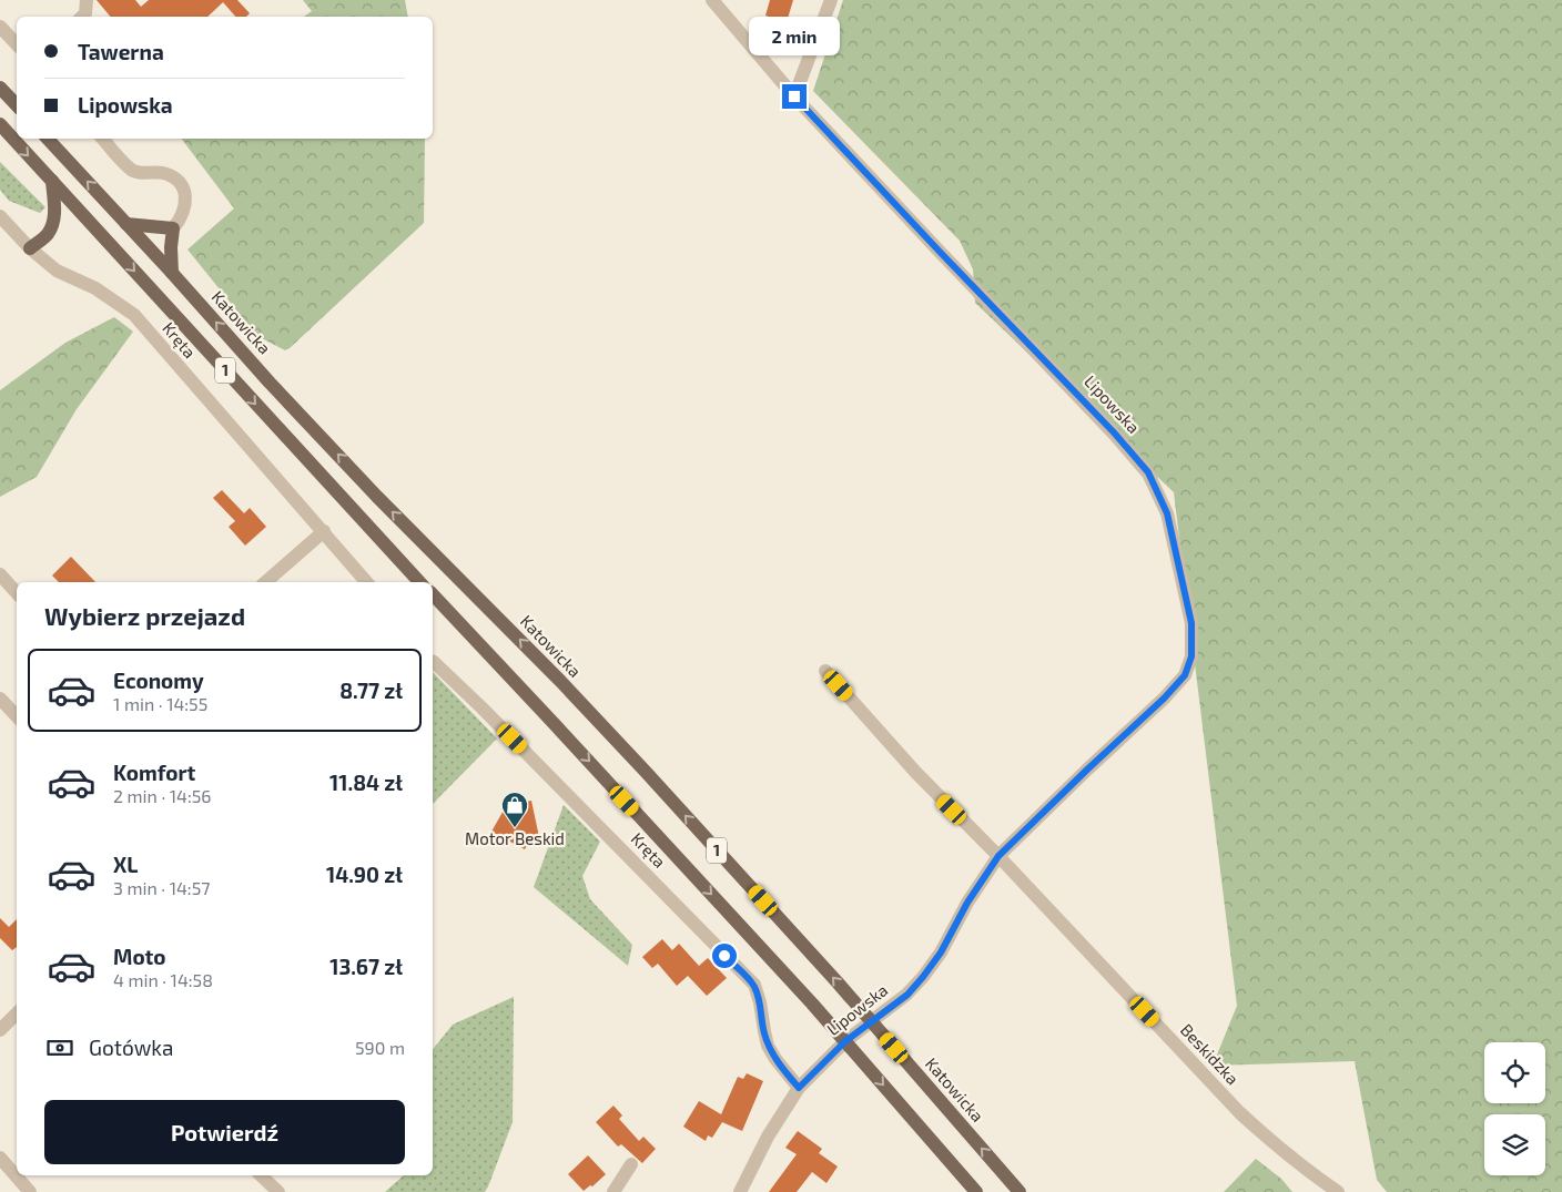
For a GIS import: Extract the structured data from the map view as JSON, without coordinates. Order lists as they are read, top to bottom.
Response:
{
  "streets": {
    "main road": ["Katowicka", "1"],
    "street": ["Kręta", "Lipowska", "Beskidzka"]
  },
  "crossings": [
    ["Katowicka", "Lipowska"],
    ["Kręta", "Lipowska"],
    ["1", "Lipowska"],
    ["Lipowska", "Beskidzka"]
  ],
  "places": {
    "shop": ["Motor Beskid"]
  },
  "page": {
    "bubble": "2 min",
    "banner": ["Tawerna", "Lipowska"],
    "heading": "Wybierz przejazd",
    "list": [
      {
        "name": "Economy",
        "note": "1 min · 14:55",
        "value": "8.77 zł"
      },
      {
        "name": "Komfort",
        "note": "2 min · 14:56",
        "value": "11.84 zł"
      },
      {
        "name": "XL",
        "note": "3 min · 14:57",
        "value": "14.90 zł"
      },
      {
        "name": "Moto",
        "note": "4 min · 14:58",
        "value": "13.67 zł"
      }
    ],
    "pay": ["Gotówka", "590 m"],
    "buttons": "Potwierdź"
  }
}
